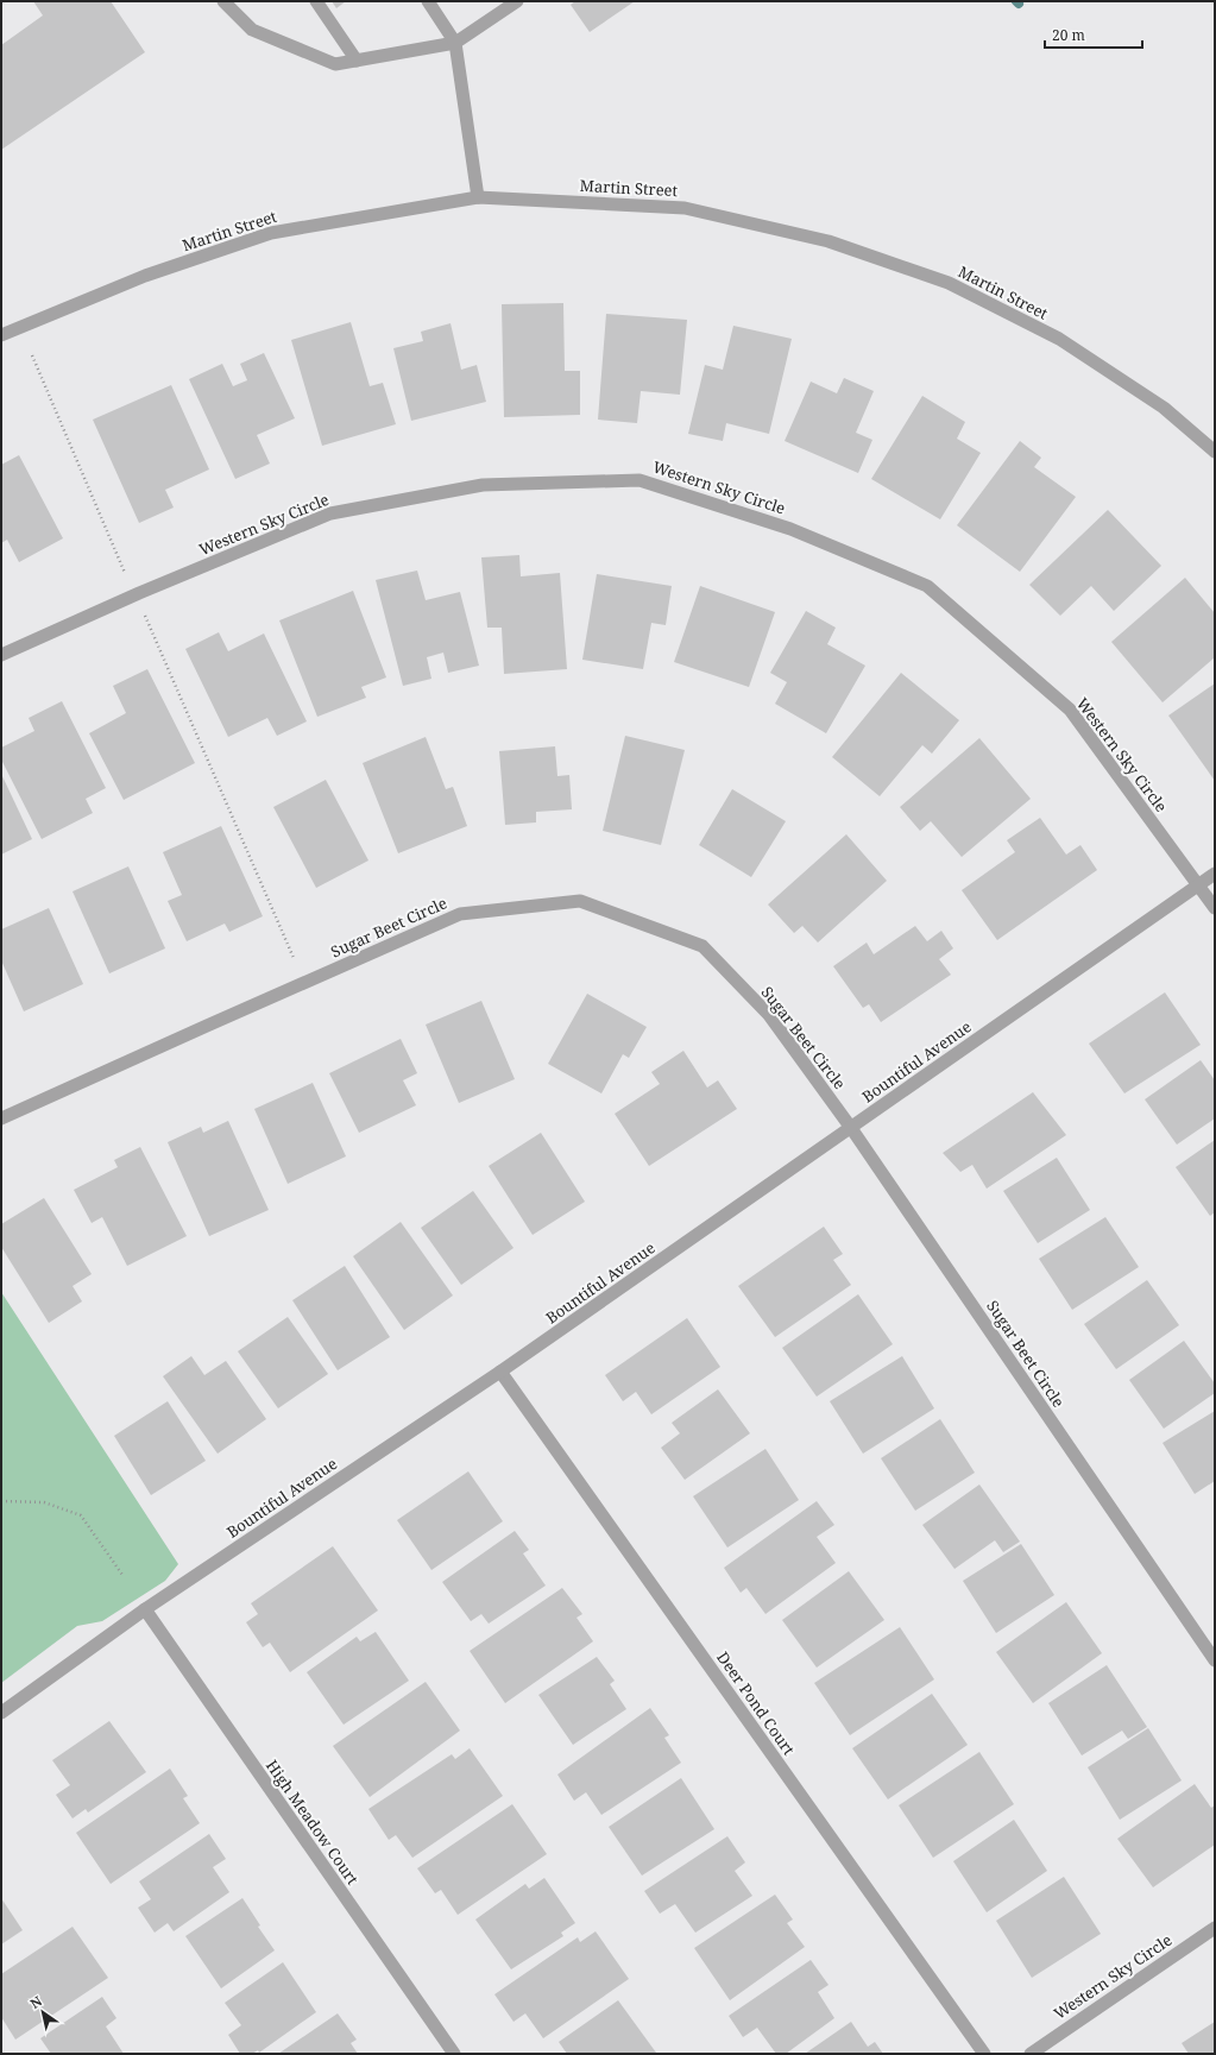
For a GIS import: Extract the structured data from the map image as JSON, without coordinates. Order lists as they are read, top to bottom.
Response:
{
  "streets": {
    "street": [
      "Martin Street",
      "Western Sky Circle",
      "Sugar Beet Circle",
      "Bountiful Avenue",
      "Deer Pond Court",
      "High Meadow Court"
    ]
  },
  "crossings": [
    ["Western Sky Circle", "Bountiful Avenue"],
    ["Sugar Beet Circle", "Bountiful Avenue"],
    ["Bountiful Avenue", "Deer Pond Court"],
    ["Bountiful Avenue", "High Meadow Court"]
  ],
  "scale_bar": "20 m",
  "north": "top left"
}
